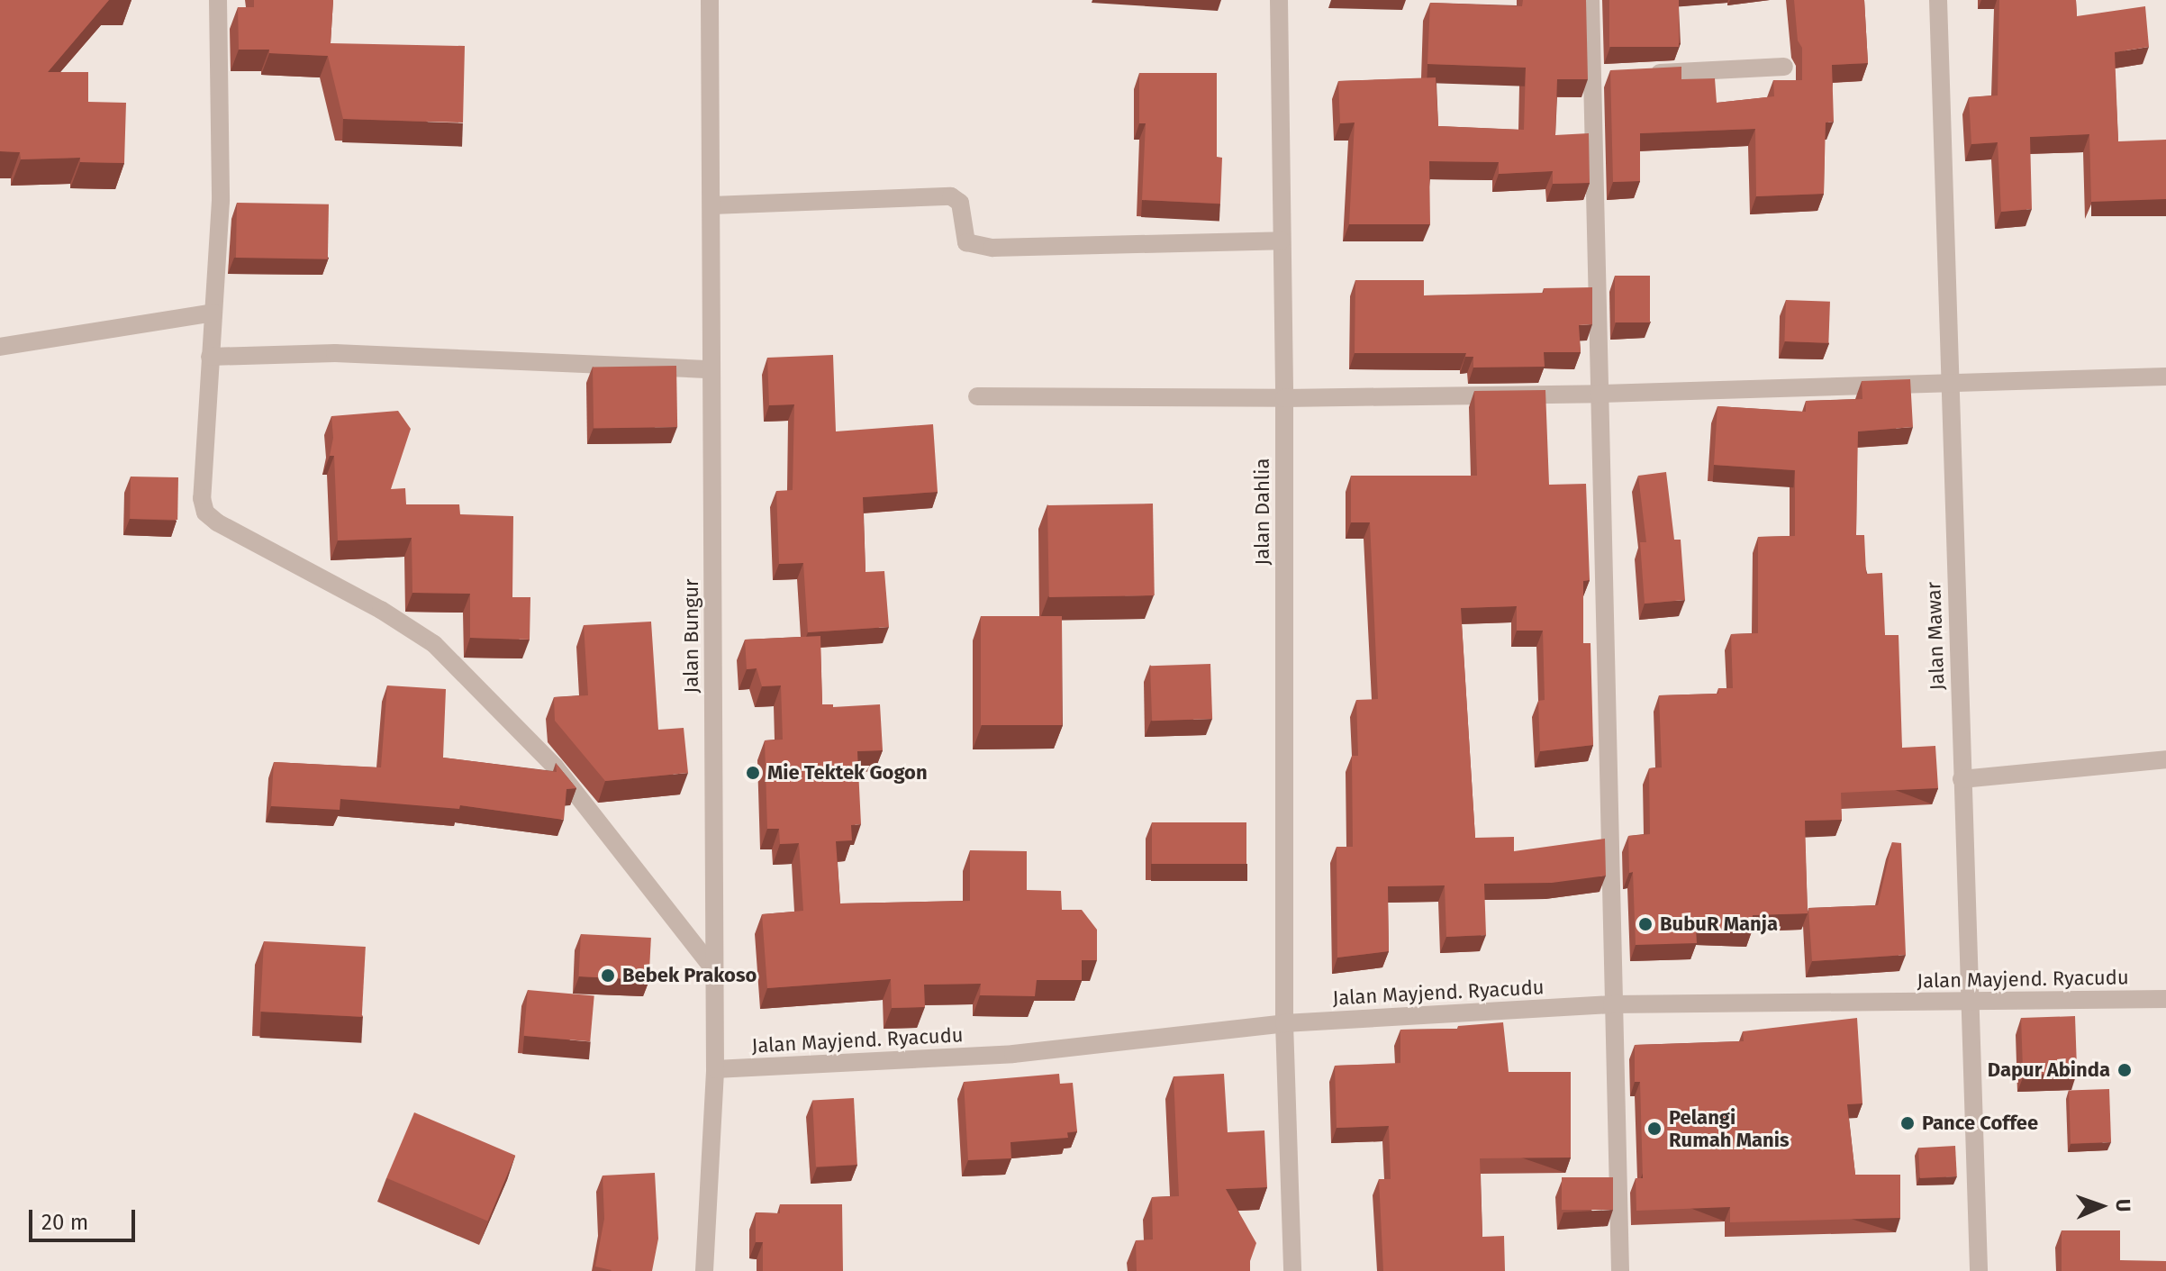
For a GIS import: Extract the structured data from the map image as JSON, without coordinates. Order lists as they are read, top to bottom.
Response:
{
  "streets": {
    "street": [
      "Jalan Dahlia",
      "Jalan Bungur",
      "Jalan Mawar",
      "Jalan Mayjend. Ryacudu"
    ]
  },
  "crossings": [
    ["Jalan Dahlia", "Jalan Mayjend. Ryacudu"],
    ["Jalan Bungur", "Jalan Mayjend. Ryacudu"],
    ["Jalan Mawar", "Jalan Mayjend. Ryacudu"]
  ],
  "places": [
    "Mie Tektek Gogon",
    "BubuR Manja",
    "Bebek Prakoso",
    "Dapur Abinda",
    "Pance Coffee",
    "Pelangi Rumah Manis"
  ],
  "scale_bar": "20 m",
  "north": "right"
}
